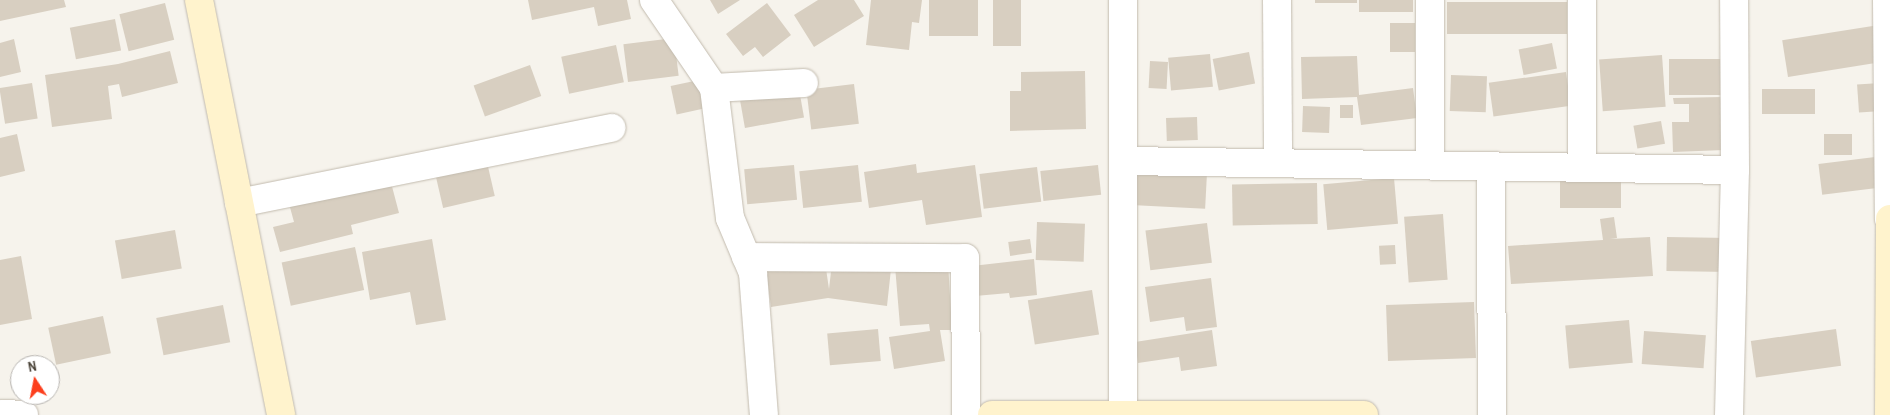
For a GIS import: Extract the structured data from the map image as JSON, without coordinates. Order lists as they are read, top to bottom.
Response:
{
  "north": "top"
}
